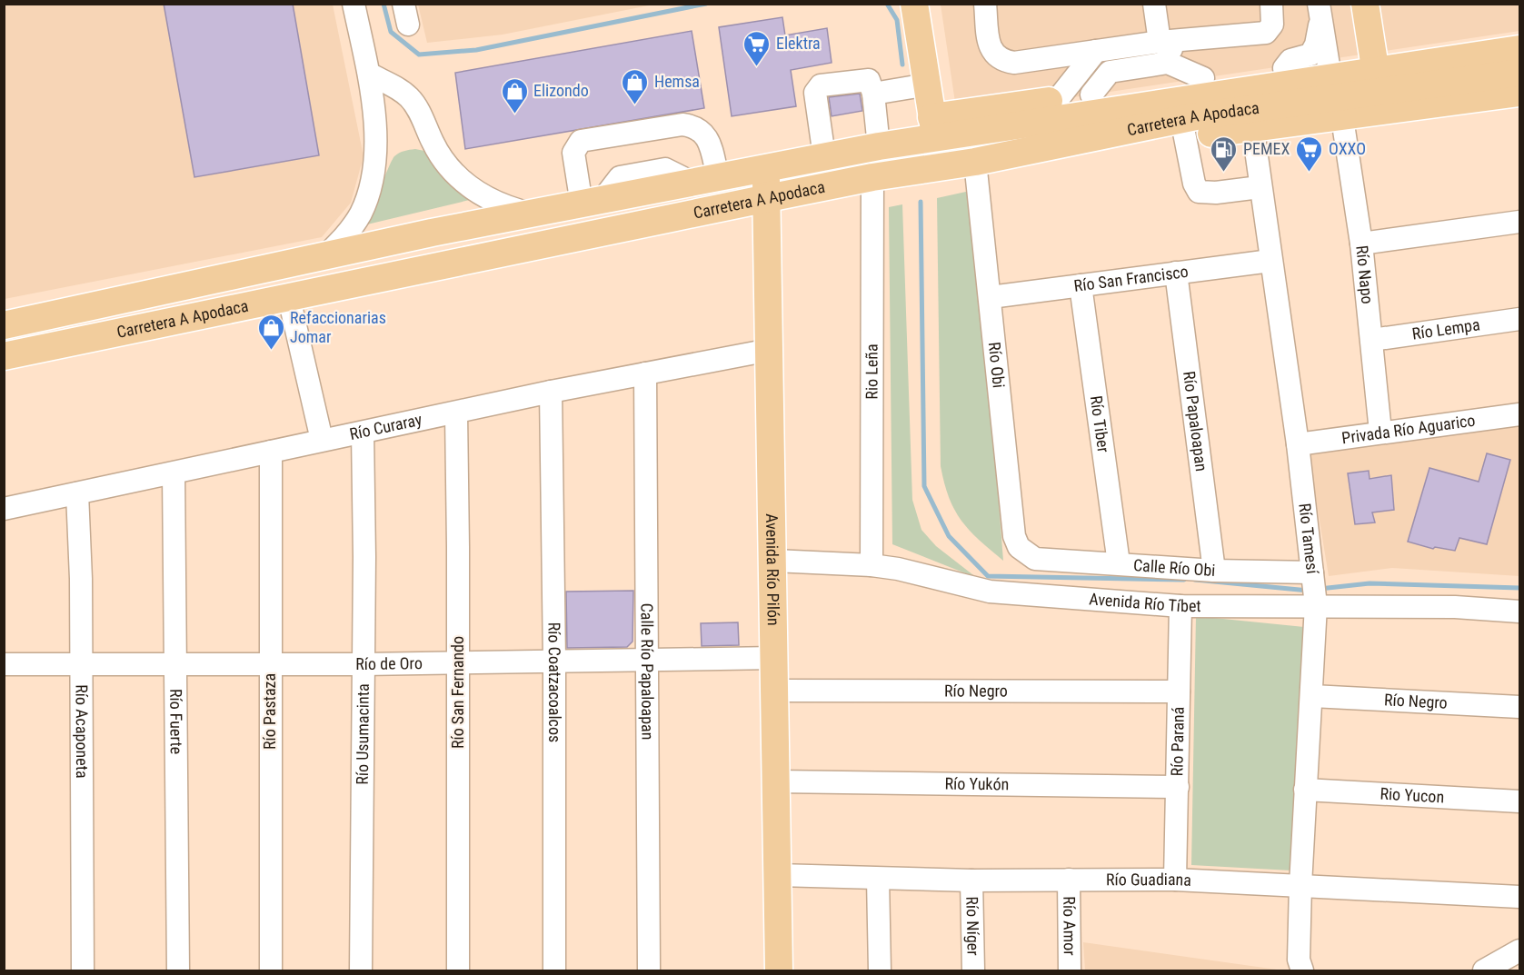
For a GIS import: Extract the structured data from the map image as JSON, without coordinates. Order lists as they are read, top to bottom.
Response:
{
  "streets": {
    "main road": ["Carretera A Apodaca", "Avenida Río Pilón"],
    "street": [
      "Río Napo",
      "Río San Francisco",
      "Río Lempa",
      "Río Obi",
      "Rio Leña",
      "Río Papaloapan",
      "Río Tiber",
      "Río Curaray",
      "Privada Río Aguarico",
      "Río Tamesí",
      "Calle Río Obi",
      "Avenida Río Tíbet",
      "Río de Oro",
      "Calle Río Papaloapan",
      "Río Coatzacoalcos",
      "Río Negro",
      "Río San Fernando",
      "Río Pastaza",
      "Río Fuerte",
      "Río Acaponeta",
      "Río Usumacinta",
      "Río Paraná",
      "Río Yukón",
      "Rio Yucon",
      "Río Guadiana",
      "Río Amor",
      "Río Níger"
    ]
  },
  "crossings": [
    ["Carretera A Apodaca", "Río Napo"],
    ["Carretera A Apodaca", "Río Obi"],
    ["Carretera A Apodaca", "Rio Leña"],
    ["Carretera A Apodaca", "Río Tamesí"],
    ["Carretera A Apodaca", "Avenida Río Pilón"],
    ["Río Napo", "Río Lempa"],
    ["Río Napo", "Privada Río Aguarico"],
    ["Río San Francisco", "Río Obi"],
    ["Río San Francisco", "Río Papaloapan"],
    ["Río San Francisco", "Río Tiber"],
    ["Río San Francisco", "Río Tamesí"],
    ["Río Obi", "Calle Río Obi"],
    ["Rio Leña", "Avenida Río Tíbet"],
    ["Río Papaloapan", "Calle Río Obi"],
    ["Río Tiber", "Calle Río Obi"],
    ["Río Curaray", "Avenida Río Pilón"],
    ["Río Curaray", "Calle Río Papaloapan"],
    ["Río Curaray", "Río Coatzacoalcos"],
    ["Río Curaray", "Río San Fernando"],
    ["Río Curaray", "Río Pastaza"],
    ["Río Curaray", "Río Fuerte"],
    ["Río Curaray", "Río Acaponeta"],
    ["Río Curaray", "Río Usumacinta"],
    ["Privada Río Aguarico", "Río Tamesí"],
    ["Río Tamesí", "Calle Río Obi"],
    ["Río Tamesí", "Avenida Río Tíbet"],
    ["Río Tamesí", "Río Negro"],
    ["Río Tamesí", "Rio Yucon"],
    ["Río Tamesí", "Río Guadiana"],
    ["Calle Río Obi", "Avenida Río Tíbet"],
    ["Avenida Río Pilón", "Avenida Río Tíbet"],
    ["Avenida Río Pilón", "Río de Oro"],
    ["Avenida Río Pilón", "Río Negro"],
    ["Avenida Río Pilón", "Río Yukón"],
    ["Avenida Río Pilón", "Río Guadiana"],
    ["Avenida Río Tíbet", "Río Paraná"],
    ["Río de Oro", "Calle Río Papaloapan"],
    ["Río de Oro", "Río Coatzacoalcos"],
    ["Río de Oro", "Río San Fernando"],
    ["Río de Oro", "Río Pastaza"],
    ["Río de Oro", "Río Fuerte"],
    ["Río de Oro", "Río Acaponeta"],
    ["Río de Oro", "Río Usumacinta"],
    ["Río Negro", "Río Paraná"],
    ["Río Paraná", "Río Yukón"],
    ["Río Paraná", "Río Guadiana"],
    ["Río Guadiana", "Río Amor"],
    ["Río Guadiana", "Río Níger"]
  ],
  "places": {
    "supermarket": ["Elektra", "OXXO"],
    "shop": ["Hemsa", "Elizondo", "Refaccionarias Jomar"],
    "fuel station": ["PEMEX"]
  }
}
